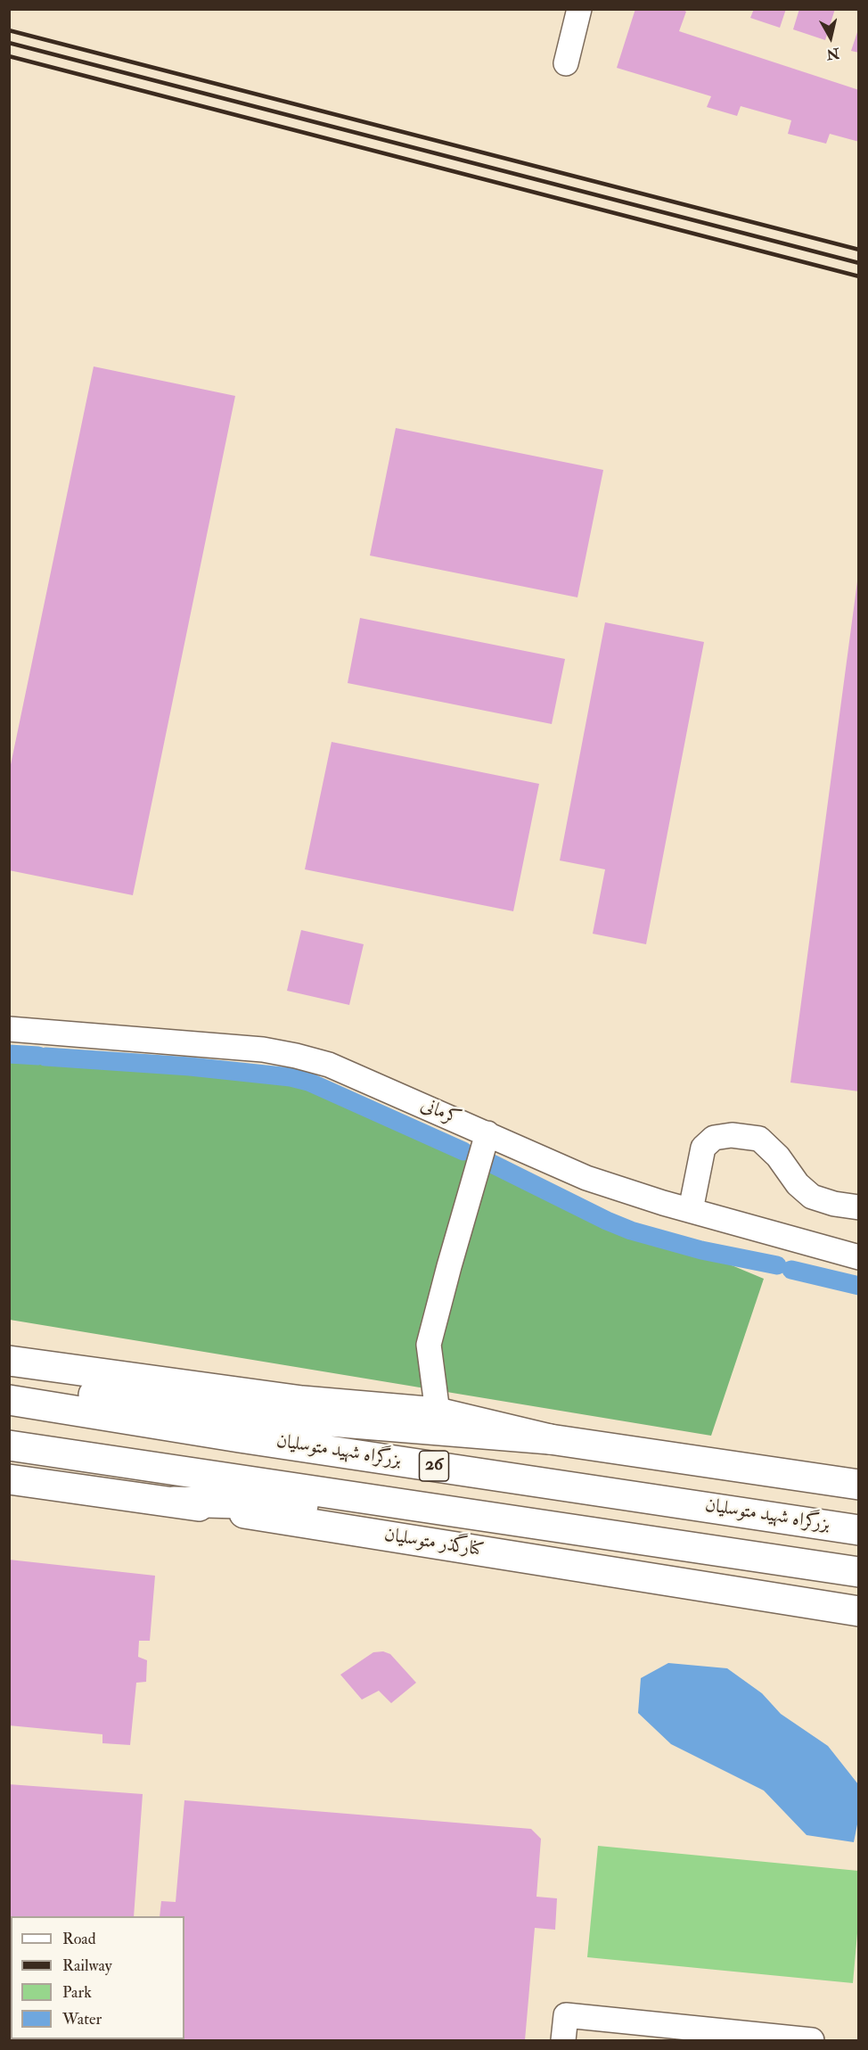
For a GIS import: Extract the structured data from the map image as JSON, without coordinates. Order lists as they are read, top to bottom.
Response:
{
  "streets": {
    "main road": ["بزرگراه شهید متوسلیان", "26", "کنارگذر متوسلیان"],
    "street": ["کرمانی"]
  },
  "legend": [
    "Road",
    "Railway",
    "Park",
    "Water"
  ],
  "north": "bottom"
}
